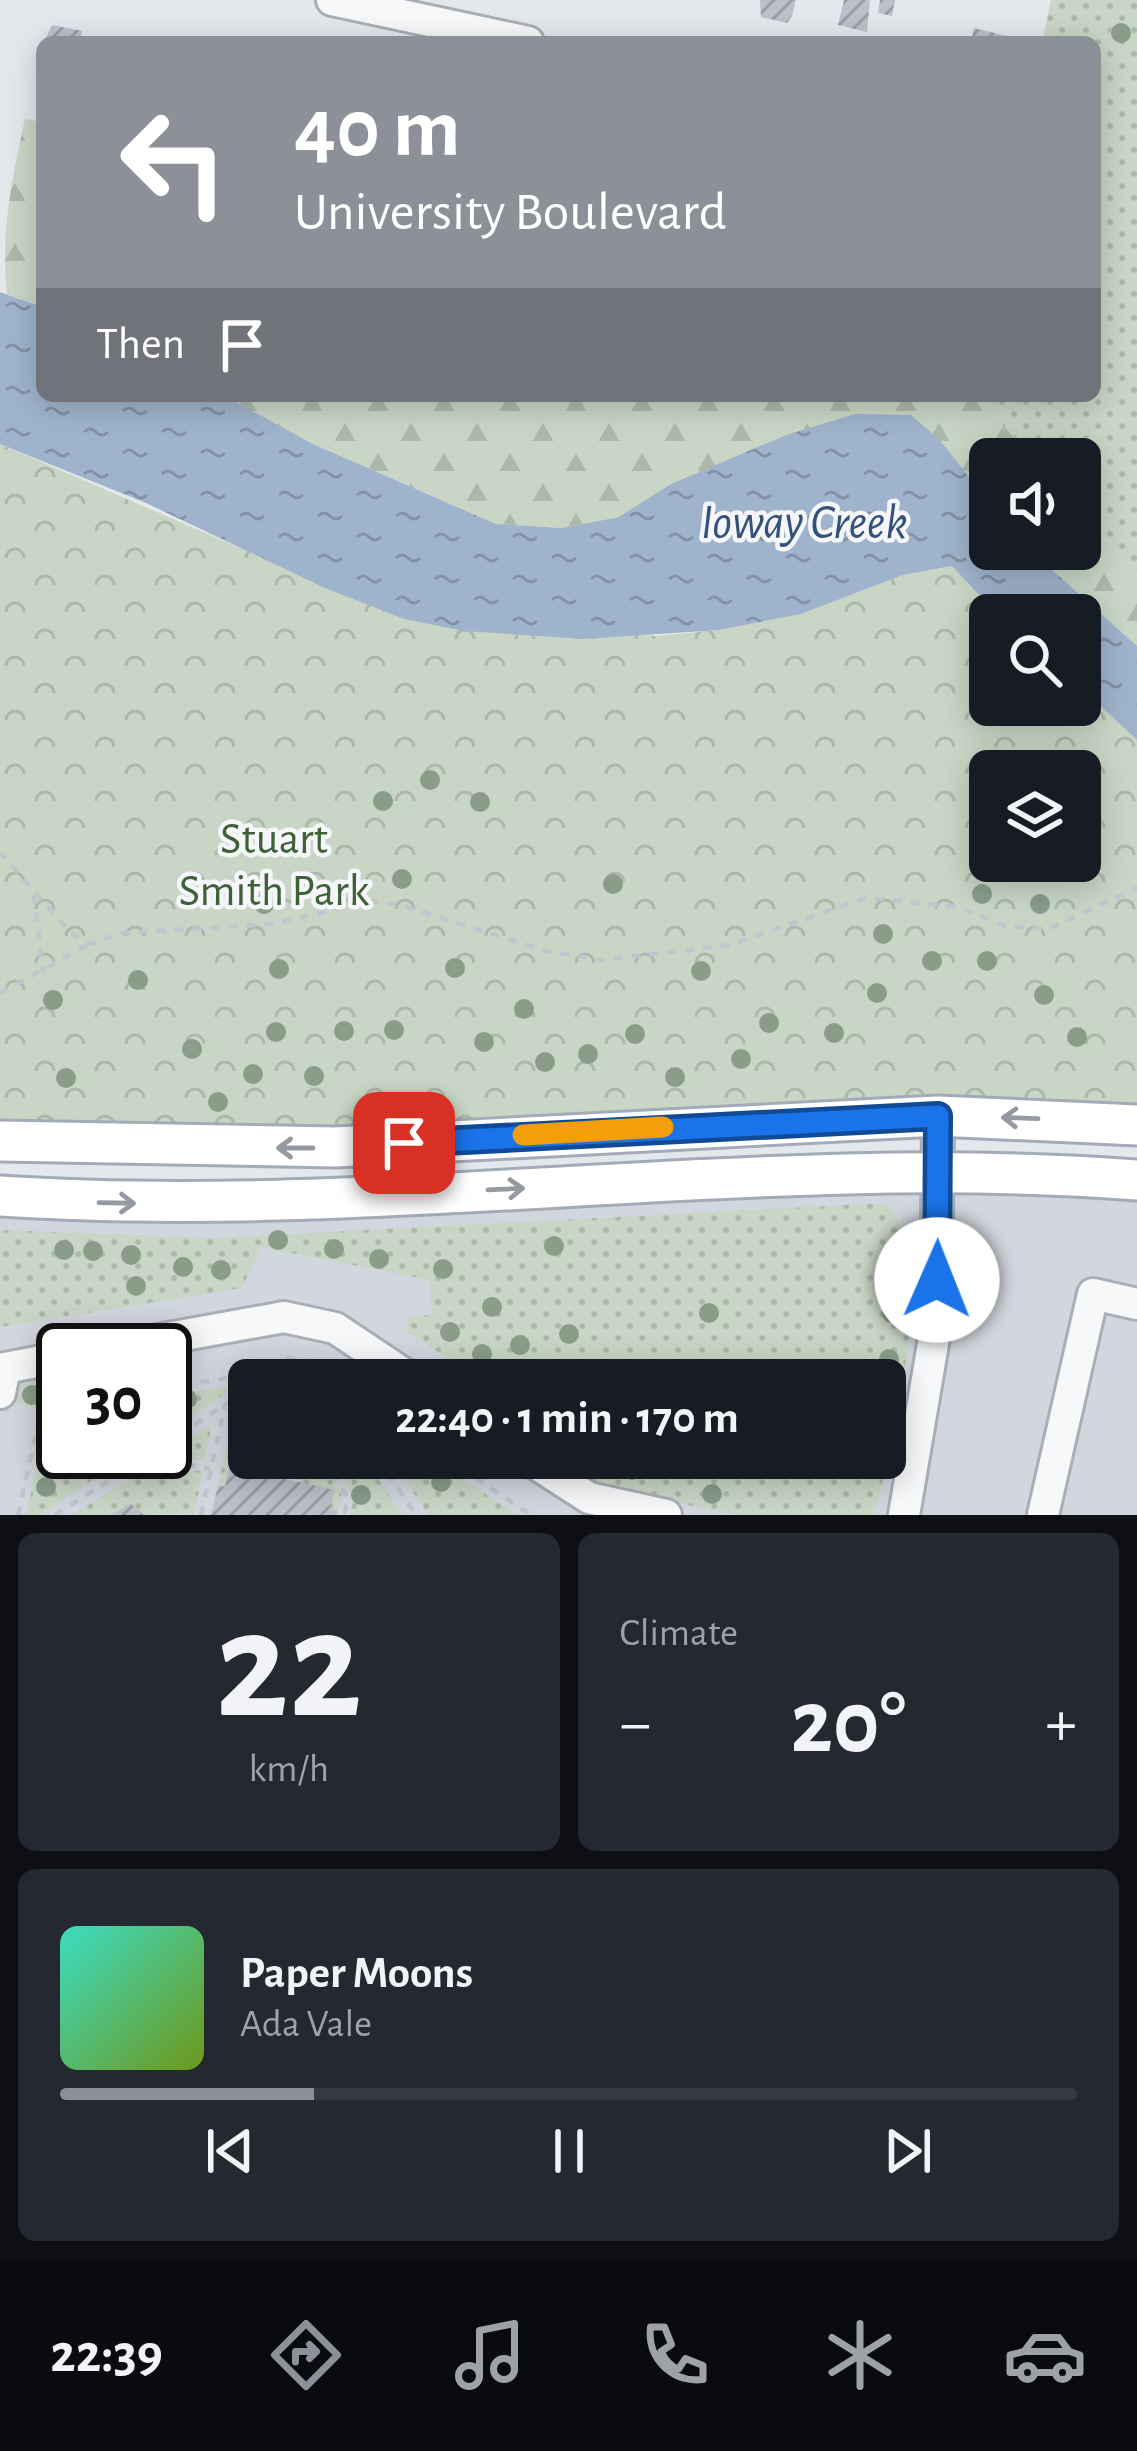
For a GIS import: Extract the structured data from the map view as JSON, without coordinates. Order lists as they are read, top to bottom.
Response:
{
  "water": ["Ioway Creek"],
  "parks": ["Stuart Smith Park"],
  "page": {
    "turn": ["40 m", "University Boulevard"],
    "then": "Then",
    "limit": "30",
    "trip": "22:40 · 1 min · 170 m",
    "tile": [
      ["22", "km/h"],
      "Climate"
    ],
    "heat": ["−", "20°", "+"],
    "song": ["Paper Moons", "Ada Vale"],
    "tabs": "22:39"
  }
}
